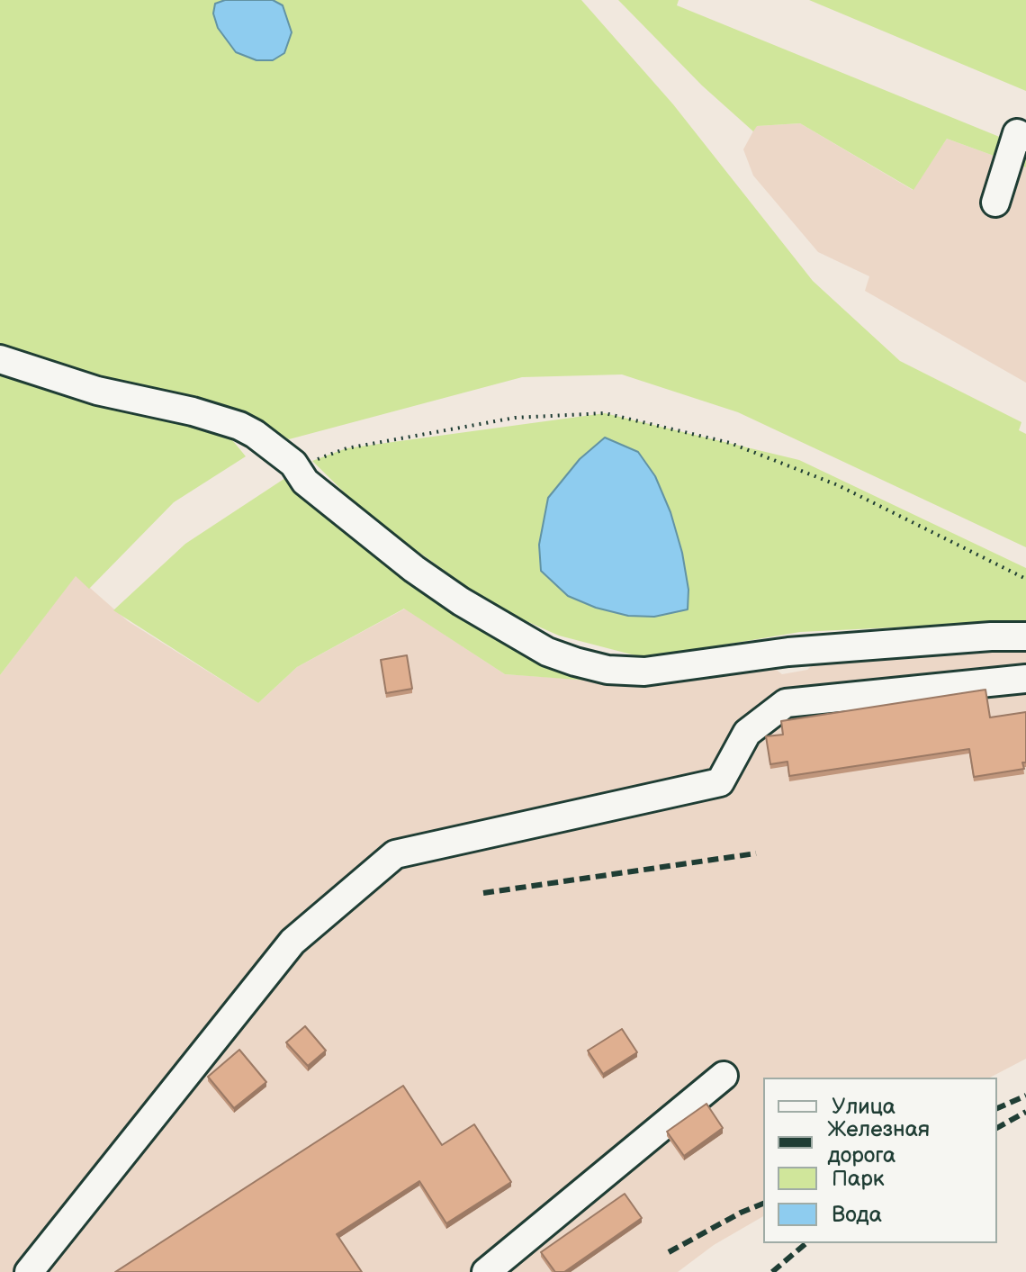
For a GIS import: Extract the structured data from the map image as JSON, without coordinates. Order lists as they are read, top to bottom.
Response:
{
  "legend": [
    "Улица",
    "Железная дорога",
    "Парк",
    "Вода"
  ]
}
